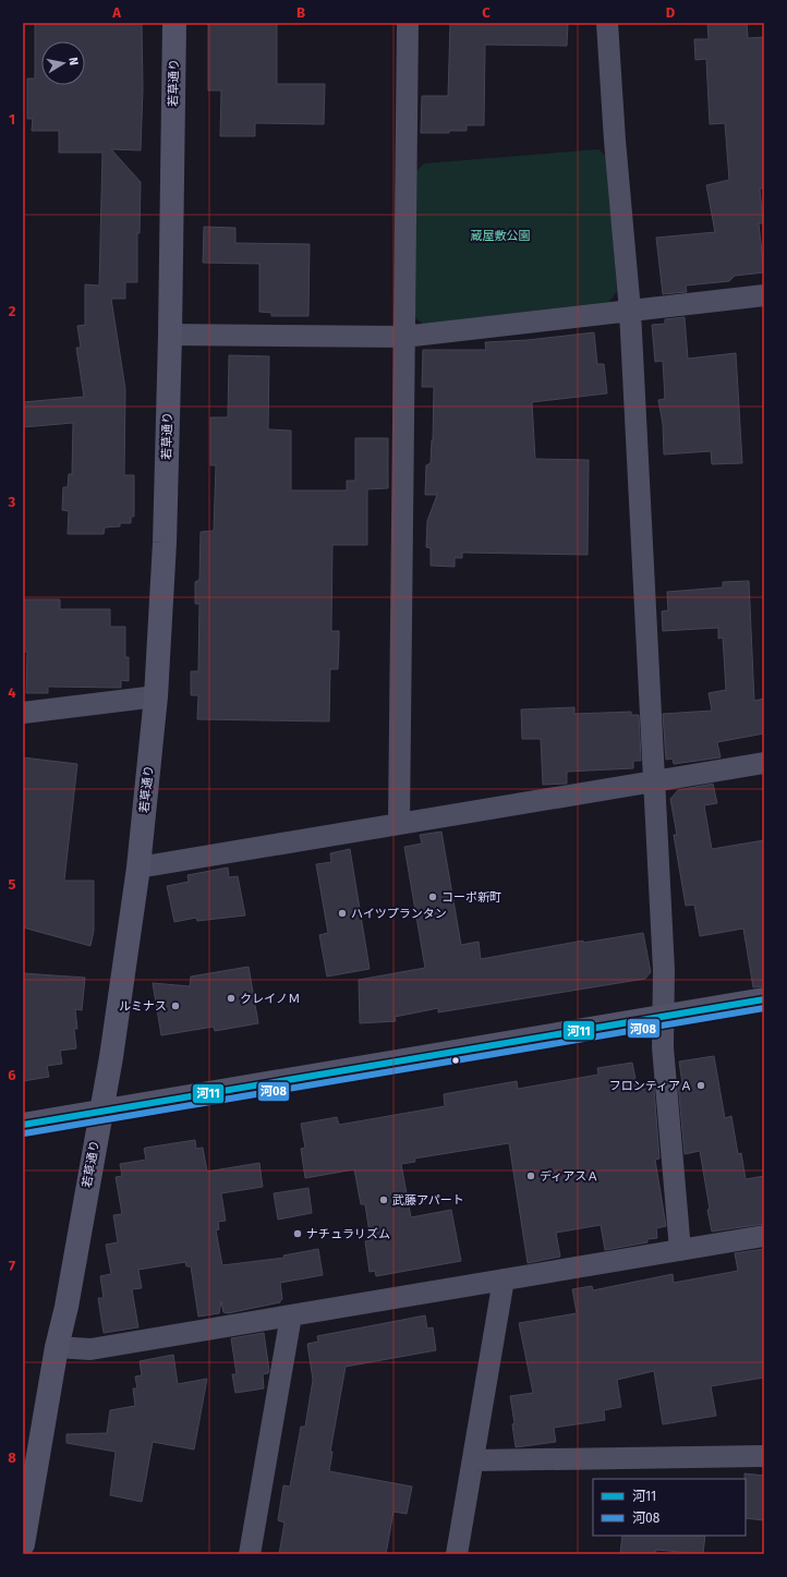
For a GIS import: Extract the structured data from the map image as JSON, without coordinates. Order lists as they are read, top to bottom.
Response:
{
  "streets": {
    "street": ["若草通り"]
  },
  "parks": ["蔵屋敷公園"],
  "places": [
    "コーポ新町",
    "ハイツプランタン",
    "クレイノＭ",
    "ルミナス",
    "フロンティアＡ",
    "ディアスＡ",
    "武藤アパート",
    "ナチュラリズム"
  ],
  "lines": ["transit line 河11", "transit line 河08"],
  "legend": ["河11", "河08"],
  "north": "right",
  "grid": {
    "columns": [
      "A",
      "B",
      "C",
      "D"
    ],
    "rows": [
      "1",
      "2",
      "3",
      "4",
      "5",
      "6",
      "7",
      "8"
    ]
  }
}
